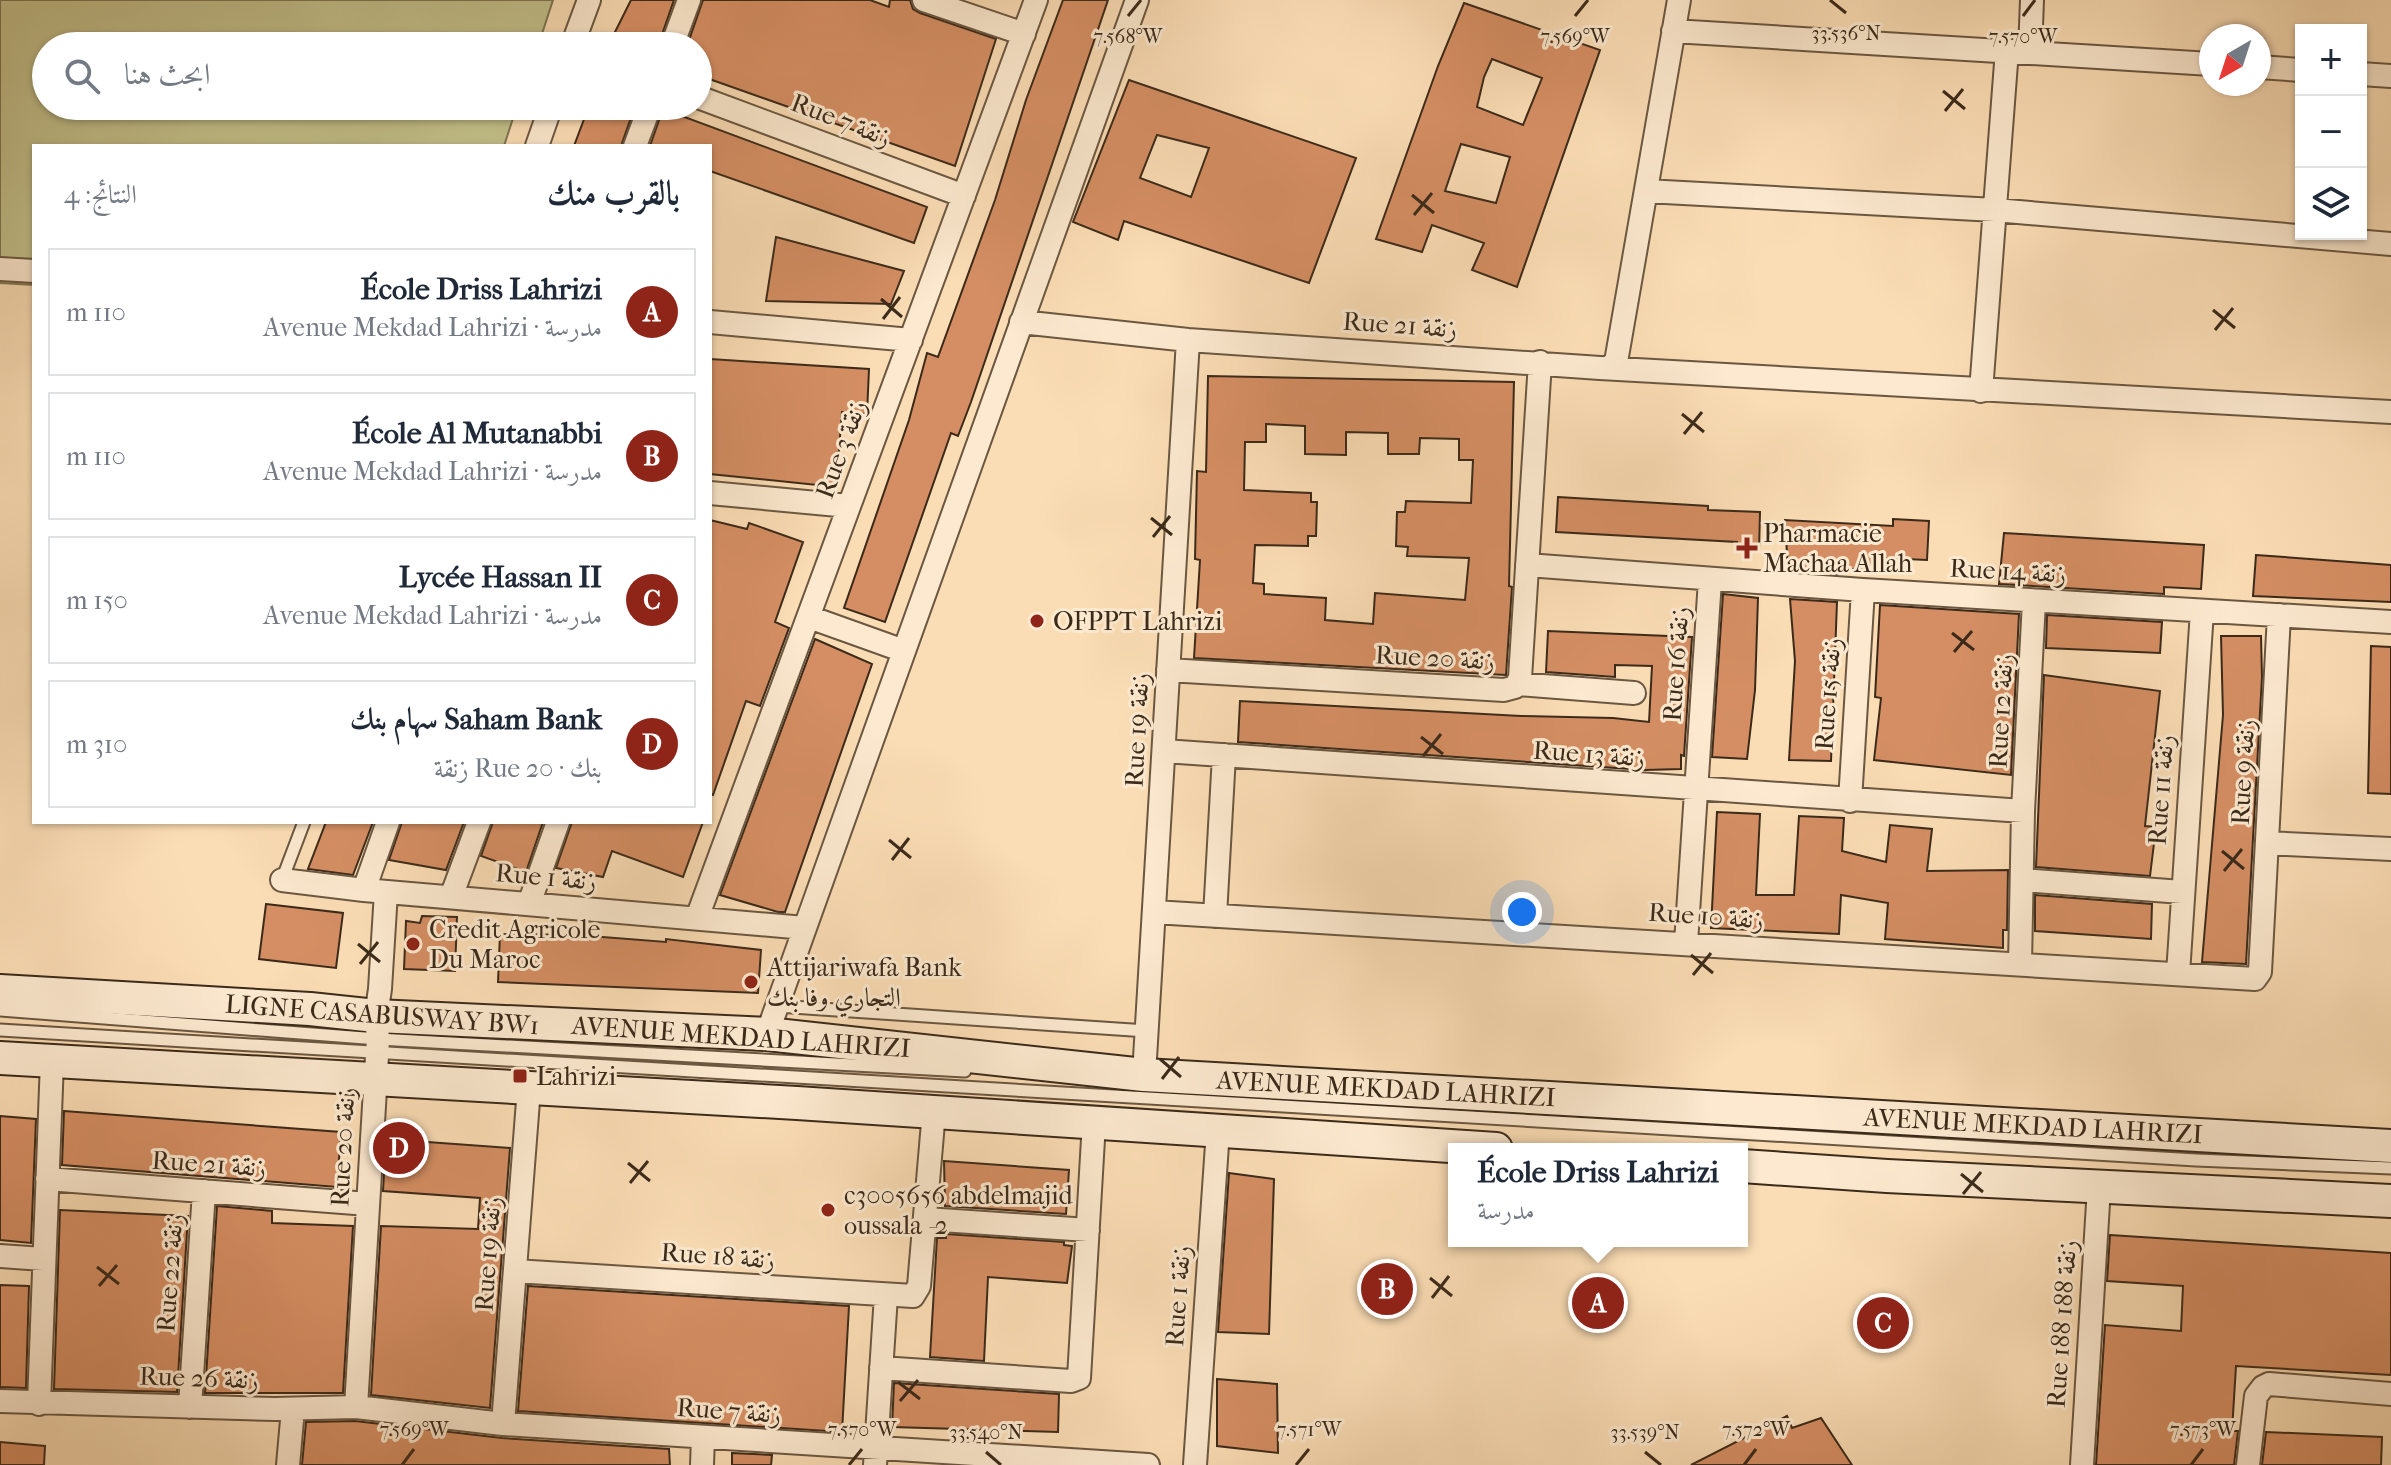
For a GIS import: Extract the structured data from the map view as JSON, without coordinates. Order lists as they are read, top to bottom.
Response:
{
  "streets": {
    "main road": ["AVENUE MEKDAD LAHRIZI"],
    "street": [
      "Rue 7 زنقة",
      "Rue 21 زنقة",
      "Rue 3 زنقة",
      "Rue 14 زنقة",
      "Rue 20 زنقة",
      "Rue 16 زنقة",
      "Rue 15 زنقة",
      "Rue 12 زنقة",
      "Rue 19 زنقة",
      "Rue 13 زنقة",
      "Rue 9 زنقة",
      "Rue 11 زنقة",
      "Rue 1 زنقة",
      "Rue 10 زنقة",
      "Rue 18 زنقة",
      "Rue 22 زنقة",
      "Rue 188 زنقة 188",
      "Rue 26 زنقة"
    ],
    "lane": ["LIGNE CASABUSWAY BW1"]
  },
  "crossings": [
    ["Rue 7 زنقة", "Rue 3 زنقة"],
    ["Rue 7 زنقة", "Rue 20 زنقة"],
    ["Rue 7 زنقة", "Rue 19 زنقة"],
    ["Rue 7 زنقة", "Rue 26 زنقة"],
    ["Rue 21 زنقة", "Rue 20 زنقة"],
    ["Rue 21 زنقة", "Rue 19 زنقة"],
    ["Rue 21 زنقة", "Rue 22 زنقة"],
    ["Rue 3 زنقة", "Rue 1 زنقة"],
    ["Rue 14 زنقة", "Rue 20 زنقة"],
    ["Rue 14 زنقة", "Rue 16 زنقة"],
    ["Rue 14 زنقة", "Rue 15 زنقة"],
    ["Rue 14 زنقة", "Rue 12 زنقة"],
    ["Rue 14 زنقة", "Rue 9 زنقة"],
    ["Rue 14 زنقة", "Rue 11 زنقة"],
    ["Rue 20 زنقة", "Rue 19 زنقة"],
    ["Rue 20 زنقة", "Rue 1 زنقة"],
    ["Rue 20 زنقة", "LIGNE CASABUSWAY BW1"],
    ["Rue 20 زنقة", "AVENUE MEKDAD LAHRIZI"],
    ["Rue 20 زنقة", "Rue 26 زنقة"],
    ["Rue 16 زنقة", "Rue 13 زنقة"],
    ["Rue 16 زنقة", "Rue 10 زنقة"],
    ["Rue 15 زنقة", "Rue 13 زنقة"],
    ["Rue 12 زنقة", "Rue 13 زنقة"],
    ["Rue 12 زنقة", "Rue 10 زنقة"],
    ["Rue 19 زنقة", "Rue 13 زنقة"],
    ["Rue 19 زنقة", "Rue 10 زنقة"],
    ["Rue 19 زنقة", "AVENUE MEKDAD LAHRIZI"],
    ["Rue 19 زنقة", "Rue 18 زنقة"],
    ["Rue 9 زنقة", "Rue 10 زنقة"],
    ["Rue 11 زنقة", "Rue 10 زنقة"],
    ["Rue 1 زنقة", "AVENUE MEKDAD LAHRIZI"],
    ["LIGNE CASABUSWAY BW1", "AVENUE MEKDAD LAHRIZI"],
    ["Rue 22 زنقة", "Rue 26 زنقة"]
  ],
  "places": {
    "health": ["Pharmacie Machaa Allah"],
    "other": [
      "OFPPT Lahrizi",
      "Credit Agricole Du Maroc",
      "Attijariwafa Bank التجاري وفا بنك",
      "c3005656 abdelmajid oussala -2"
    ],
    "transit": ["Lahrizi"]
  },
  "north": "bottom left",
  "page": {
    "map_buttons": ["+", "−"],
    "search": "ابحث هنا",
    "heading": ["بالقرب منك", "النتائج: 4"],
    "list": [
      {
        "mark": "A",
        "name": "École Driss Lahrizi",
        "note": "مدرسة · Avenue Mekdad Lahrizi",
        "value": "110 m"
      },
      {
        "mark": "B",
        "name": "École Al Mutanabbi",
        "note": "مدرسة · Avenue Mekdad Lahrizi",
        "value": "110 m"
      },
      {
        "mark": "C",
        "name": "Lycée Hassan II",
        "note": "مدرسة · Avenue Mekdad Lahrizi",
        "value": "150 m"
      },
      {
        "mark": "D",
        "name": "Saham Bank سهام بنك",
        "note": "بنك · Rue 20 زنقة",
        "value": "310 m"
      }
    ],
    "pins": [
      "D",
      "B",
      "A",
      "C"
    ],
    "popup": ["École Driss Lahrizi", "مدرسة"]
  },
  "coordinates": [
    "33.536°N",
    "7.568°W",
    "7.569°W",
    "7.570°W",
    "7.571°W",
    "7.572°W",
    "7.573°W",
    "33.540°N",
    "33.539°N"
  ]
}
